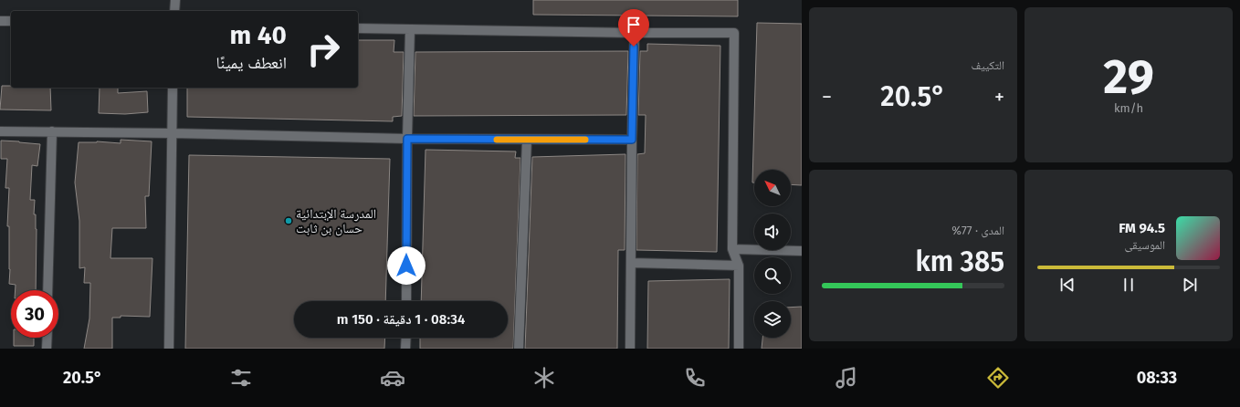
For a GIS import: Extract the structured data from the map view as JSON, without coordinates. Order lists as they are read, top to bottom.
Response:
{
  "places": ["المدرسة الإبتدائية حسان بن ثابت"],
  "north": "top left",
  "page": {
    "tile": [
      ["29", "km/h"],
      "التكييف",
      ["المدى · 77%", "385 km"]
    ],
    "turn": ["40 m", "انعطف يمينًا"],
    "heat": ["−", "20.5°", "+"],
    "song": ["94.5 FM", "الموسيقى"],
    "limit": "30",
    "trip": "08:34 · 1 دقيقة · 150 m",
    "tabs": ["08:33", "20.5°"]
  }
}
